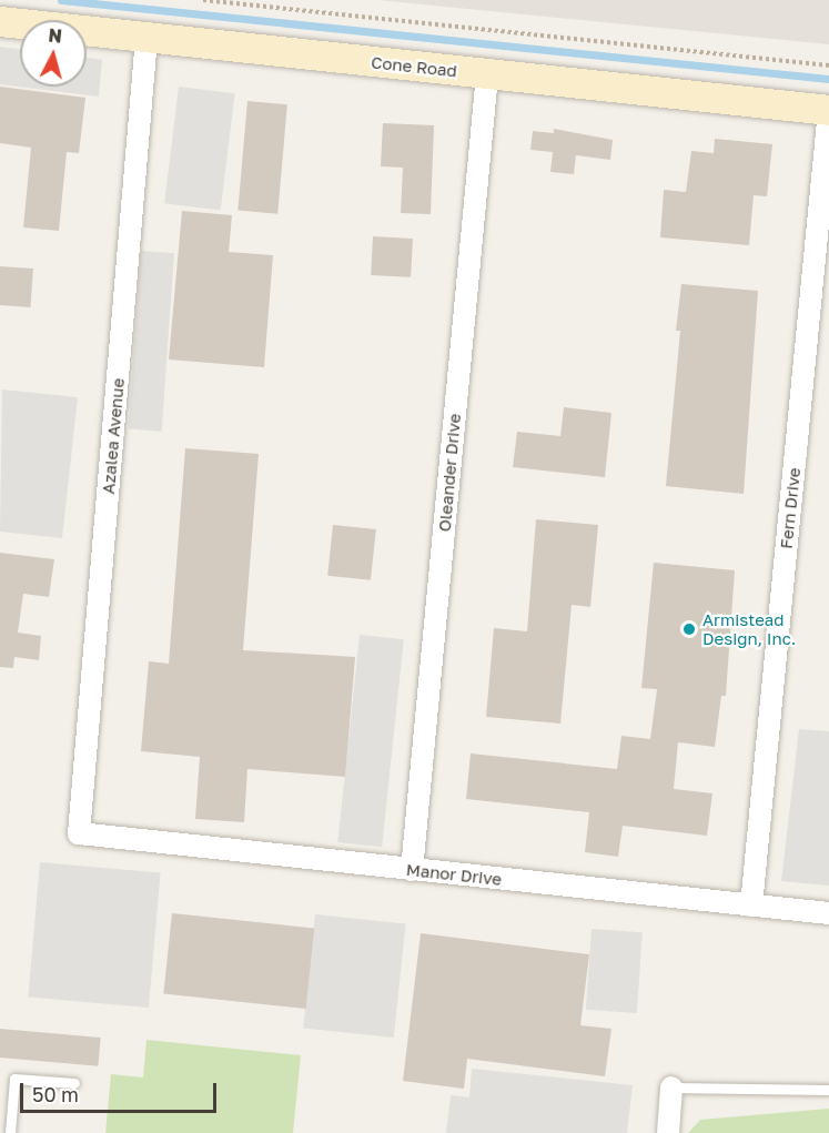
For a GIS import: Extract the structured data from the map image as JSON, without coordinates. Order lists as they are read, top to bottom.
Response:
{
  "streets": {
    "street": [
      "Cone Road",
      "Azalea Avenue",
      "Oleander Drive",
      "Fern Drive",
      "Manor Drive"
    ]
  },
  "crossings": [
    ["Cone Road", "Azalea Avenue"],
    ["Cone Road", "Oleander Drive"],
    ["Cone Road", "Fern Drive"],
    ["Azalea Avenue", "Manor Drive"],
    ["Oleander Drive", "Manor Drive"],
    ["Fern Drive", "Manor Drive"]
  ],
  "places": ["Armistead Design, Inc."],
  "scale_bar": "50 m",
  "north": "top"
}
